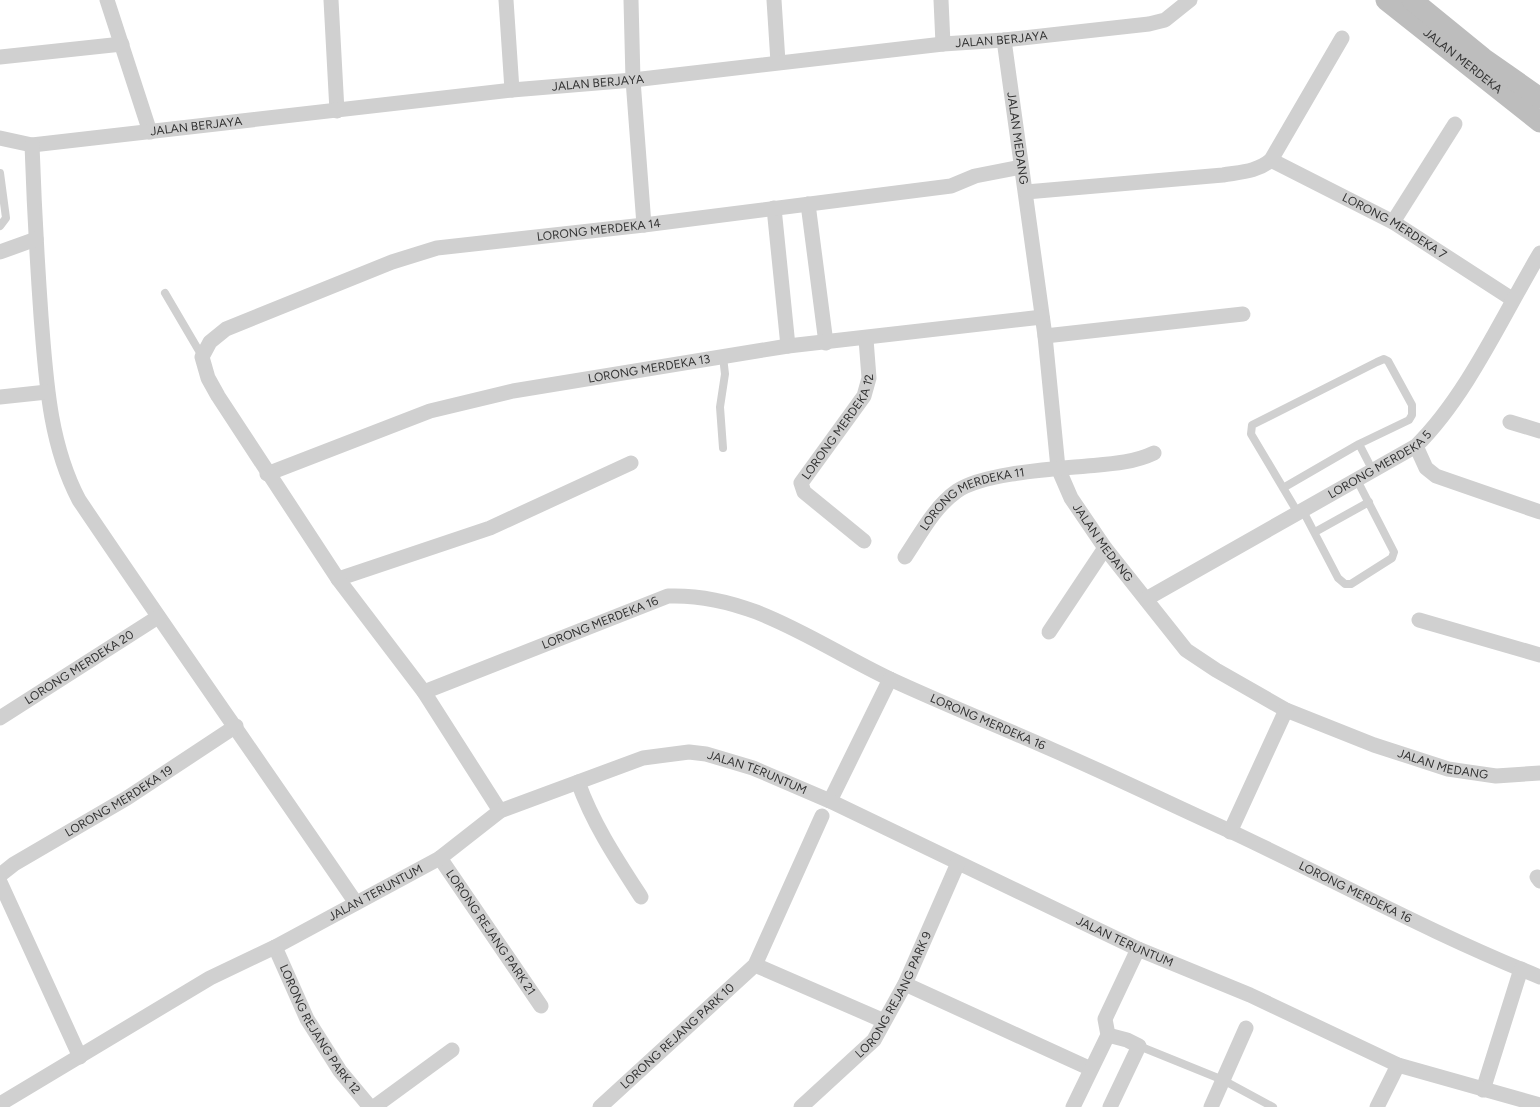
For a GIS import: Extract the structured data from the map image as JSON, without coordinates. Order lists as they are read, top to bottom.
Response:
{
  "streets": {
    "main road": ["JALAN MERDEKA"],
    "street": [
      "JALAN BERJAYA",
      "JALAN MEDANG",
      "LORONG MERDEKA 7",
      "LORONG MERDEKA 14",
      "LORONG MERDEKA 13",
      "LORONG MERDEKA 12",
      "LORONG MERDEKA 5",
      "LORONG MERDEKA 11",
      "LORONG MERDEKA 16",
      "LORONG MERDEKA 20",
      "JALAN TERUNTUM",
      "LORONG MERDEKA 19",
      "LORONG REJANG PARK 21",
      "LORONG REJANG PARK 9",
      "LORONG REJANG PARK 12",
      "LORONG REJANG PARK 10"
    ]
  },
  "crossings": [
    ["JALAN BERJAYA", "JALAN MEDANG"],
    ["JALAN MEDANG", "LORONG MERDEKA 14"],
    ["JALAN MEDANG", "LORONG MERDEKA 13"],
    ["JALAN MEDANG", "LORONG MERDEKA 5"],
    ["JALAN MEDANG", "LORONG MERDEKA 11"],
    ["LORONG MERDEKA 7", "LORONG MERDEKA 5"],
    ["LORONG MERDEKA 13", "LORONG MERDEKA 12"],
    ["JALAN TERUNTUM", "LORONG REJANG PARK 21"],
    ["JALAN TERUNTUM", "LORONG REJANG PARK 9"],
    ["JALAN TERUNTUM", "LORONG REJANG PARK 12"]
  ]
}
